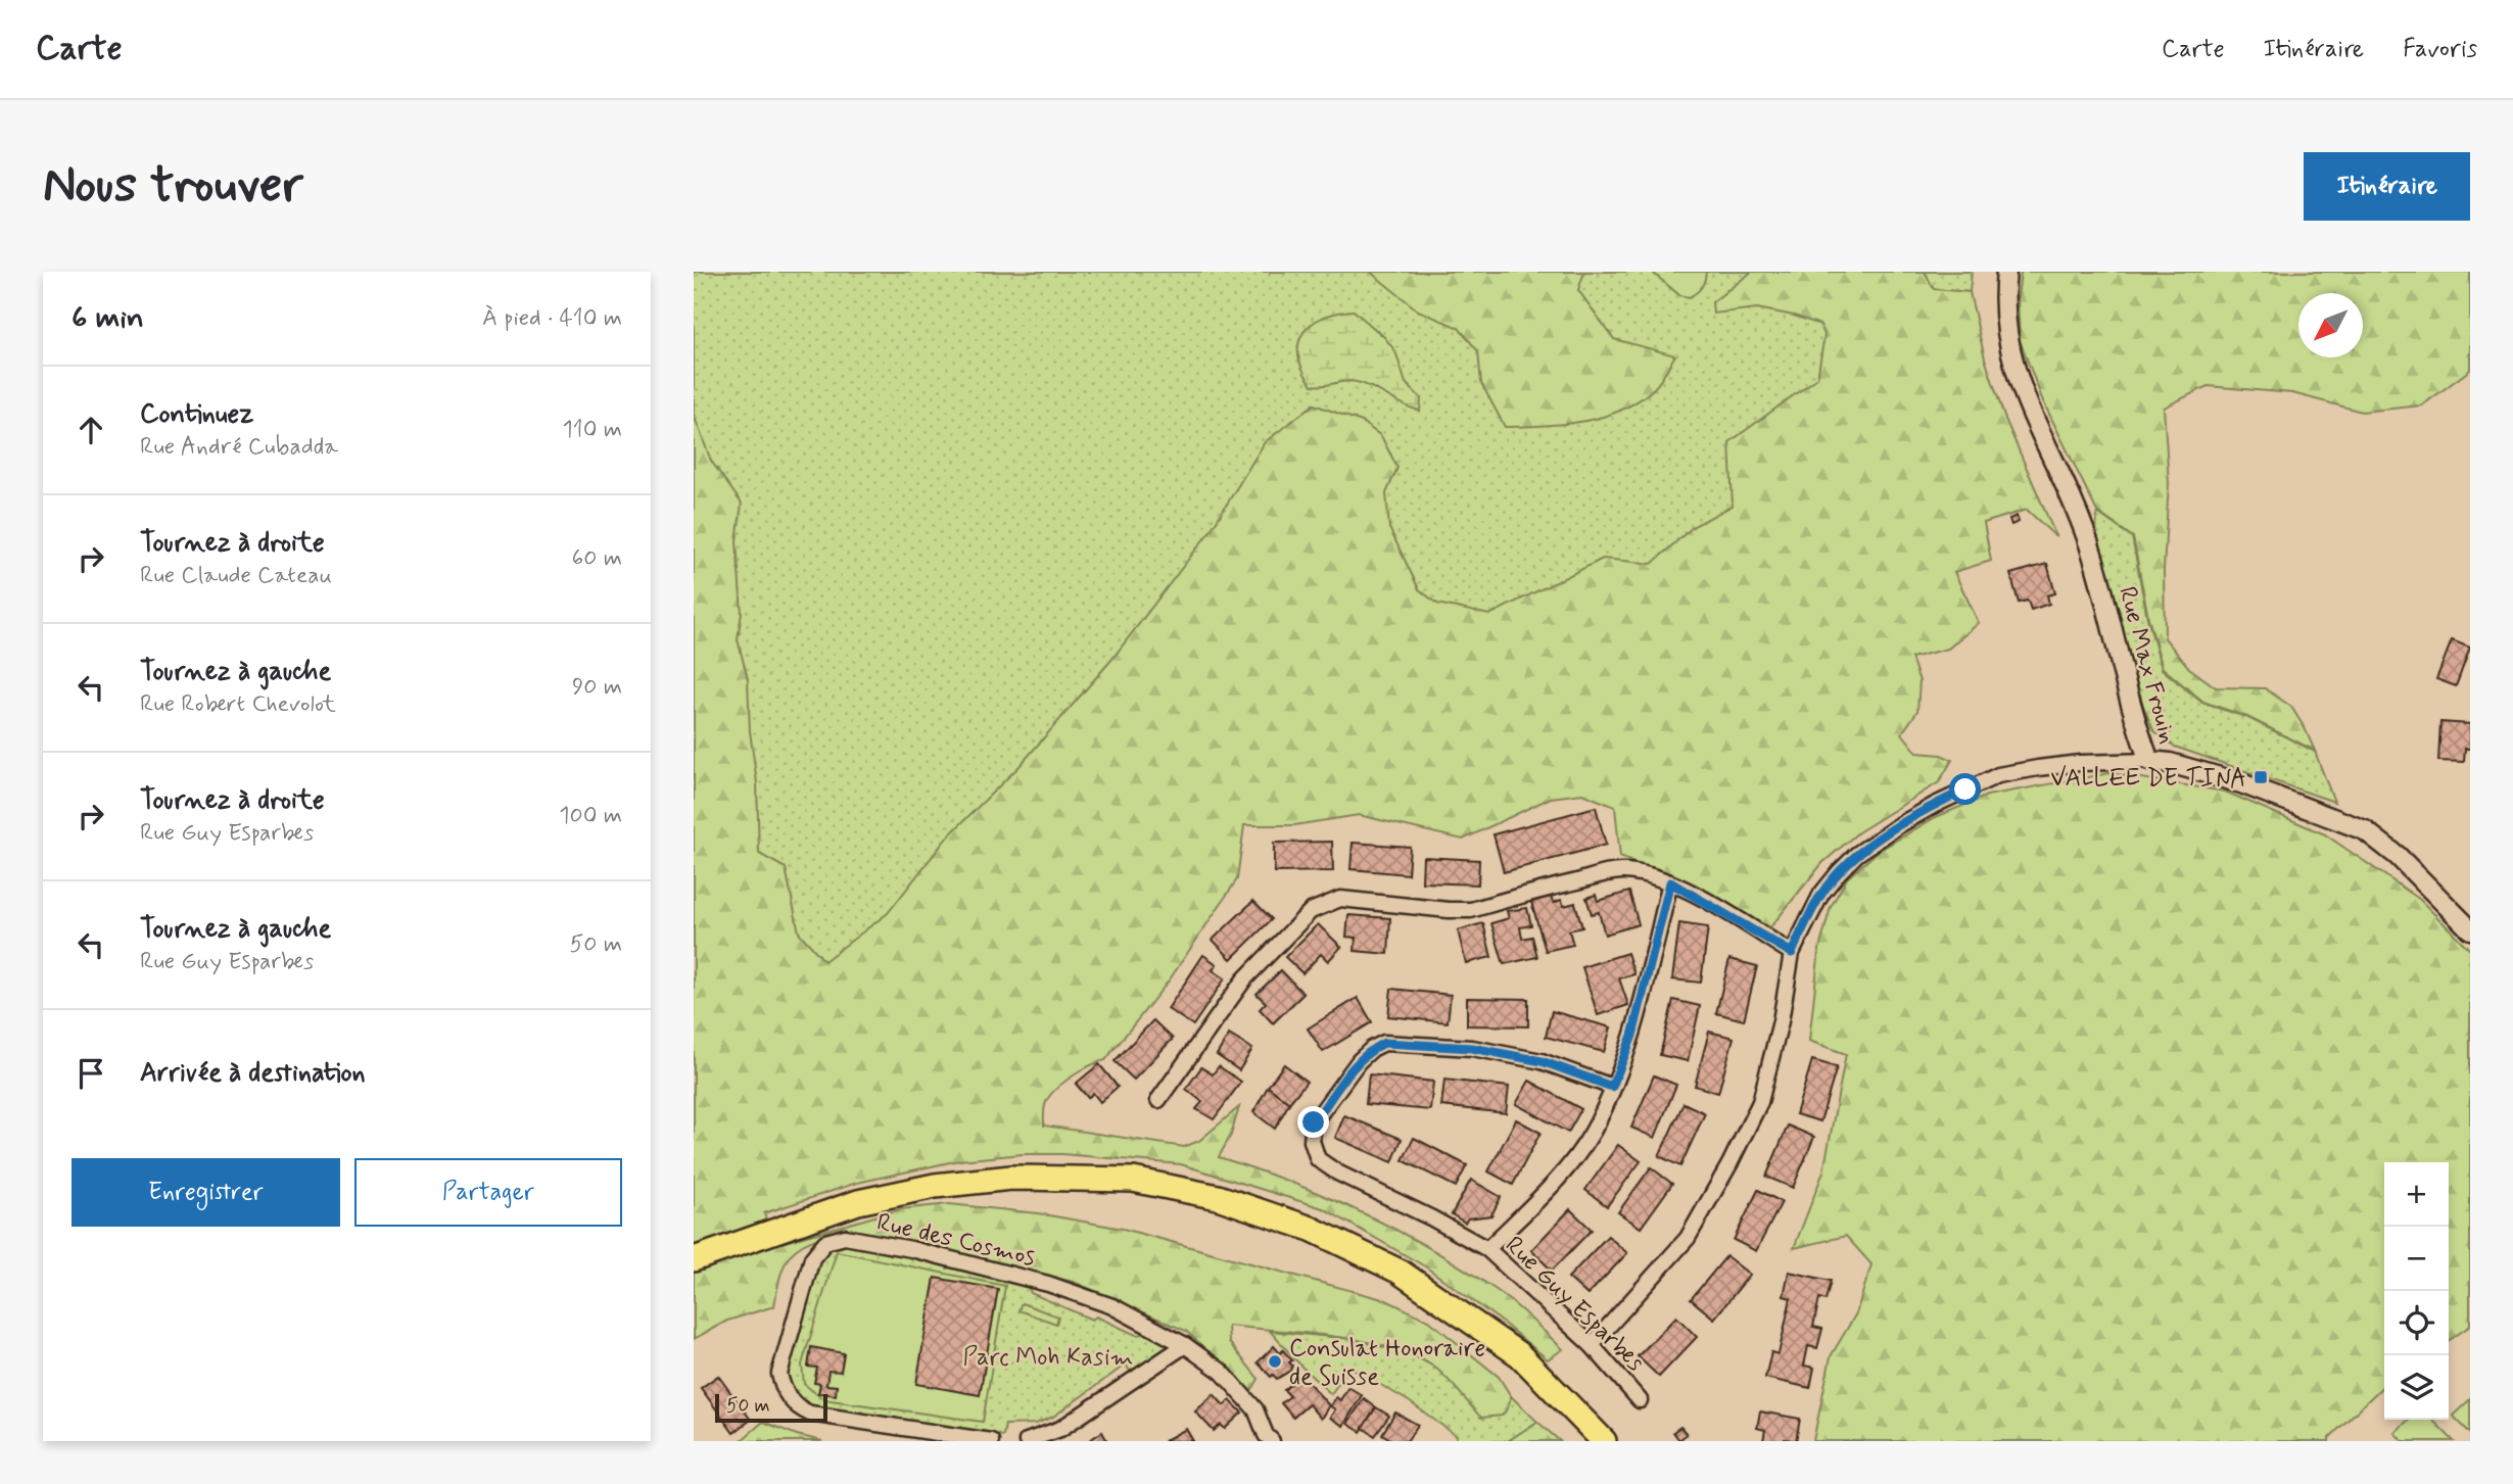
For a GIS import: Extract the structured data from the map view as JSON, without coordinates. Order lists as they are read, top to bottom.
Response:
{
  "streets": {
    "street": ["Rue Max Frouin", "Rue des Cosmos", "Rue Guy Esparbes"]
  },
  "parks": ["Parc Moh Kasim"],
  "places": {
    "transit": ["VALLEE DE TINA"],
    "other": ["Consulat Honoraire de Suisse"]
  },
  "scale_bar": "50 m",
  "north": "bottom left",
  "page": {
    "header": "Carte",
    "nav": ["Carte", "Itinéraire", "Favoris"],
    "buttons": [
      "Itinéraire",
      ["Enregistrer", "Partager"]
    ],
    "title": "Nous trouver",
    "heading": ["6 min", "À pied · 410 m"],
    "list": [
      ["Continuez", "Rue André Cubadda", "110 m"],
      ["Tournez à droite", "Rue Claude Cateau", "60 m"],
      ["Tournez à gauche", "Rue Robert Chevolot", "90 m"],
      ["Tournez à droite", "Rue Guy Esparbes", "100 m"],
      ["Tournez à gauche", "Rue Guy Esparbes", "50 m"],
      "Arrivée à destination"
    ],
    "map_buttons": ["+", "−"],
    "scale": "50 m"
  }
}
